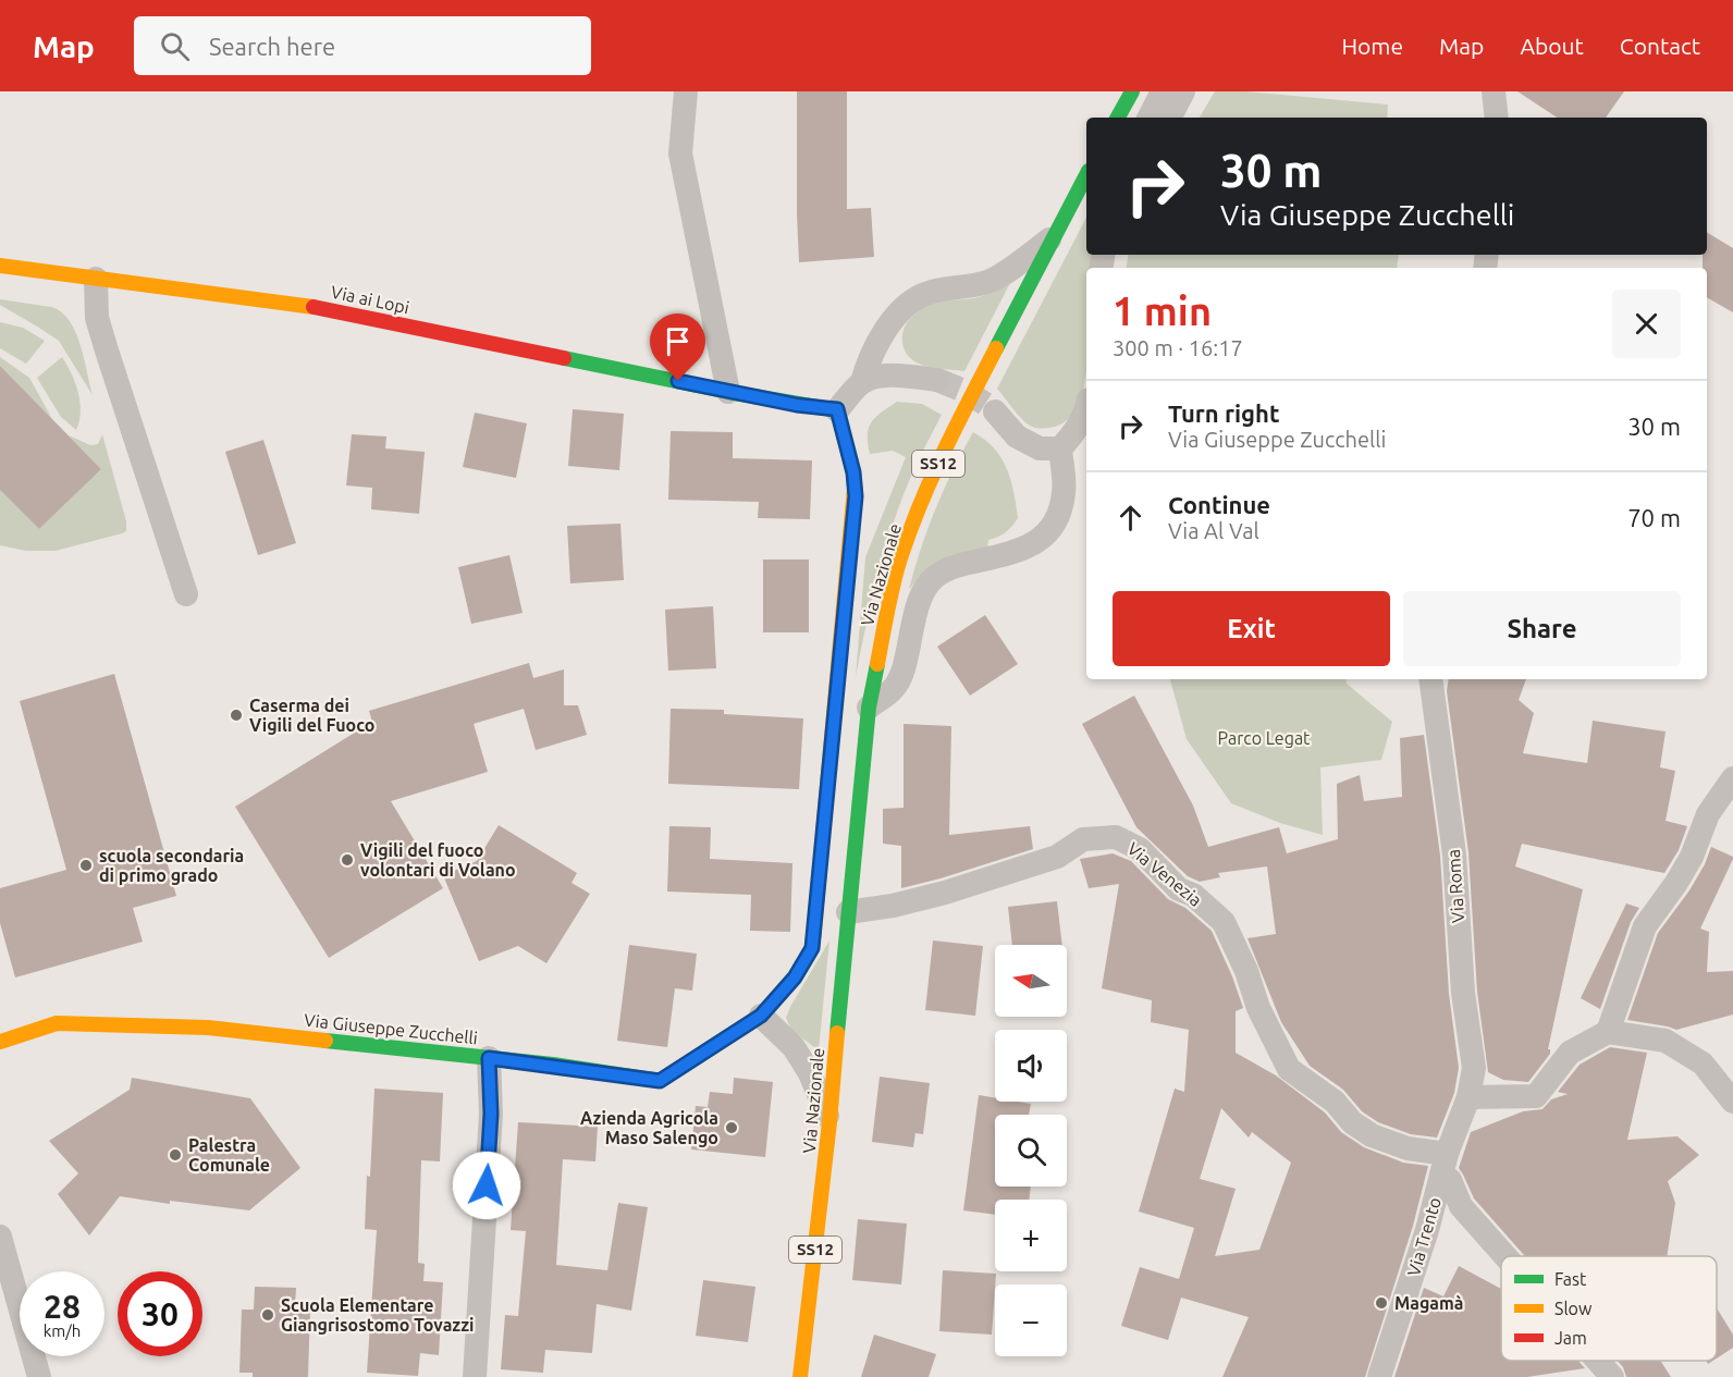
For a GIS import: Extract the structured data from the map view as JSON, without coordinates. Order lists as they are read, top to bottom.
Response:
{
  "streets": {
    "street": [
      "Via ai Lopi",
      "SS12",
      "Via Nazionale",
      "Via Venezia",
      "Via Roma",
      "Via Giuseppe Zucchelli",
      "Via Trento"
    ]
  },
  "crossings": [
    ["Via ai Lopi", "Via Giuseppe Zucchelli"],
    ["Via Nazionale", "Via Venezia"],
    ["Via Venezia", "Via Trento"],
    ["Via Roma", "Via Trento"]
  ],
  "parks": ["Parco Legat"],
  "places": [
    "Caserma dei Vigili del Fuoco",
    "Vigili del fuoco volontari di Volano",
    "scuola secondaria di primo grado",
    "Azienda Agricola Maso Salengo",
    "Palestra Comunale",
    "Magamà",
    "Scuola Elementare Giangrisostomo Tovazzi"
  ],
  "legend": ["Fast", "Slow", "Jam"],
  "north": "left",
  "page": {
    "header": "Map",
    "search": "Search here",
    "nav": [
      "Home",
      "Map",
      "About",
      "Contact"
    ],
    "turn": ["30 m", "Via Giuseppe Zucchelli"],
    "heading": ["1 min", "300 m · 16:17"],
    "list": [
      {
        "name": "Turn right",
        "note": "Via Giuseppe Zucchelli",
        "value": "30 m"
      },
      {
        "name": "Continue",
        "note": "Via Al Val",
        "value": "70 m"
      }
    ],
    "buttons": ["Exit", "Share"],
    "map_buttons": ["+", "−"],
    "speed": "28 km/h",
    "limit": "30"
  }
}
